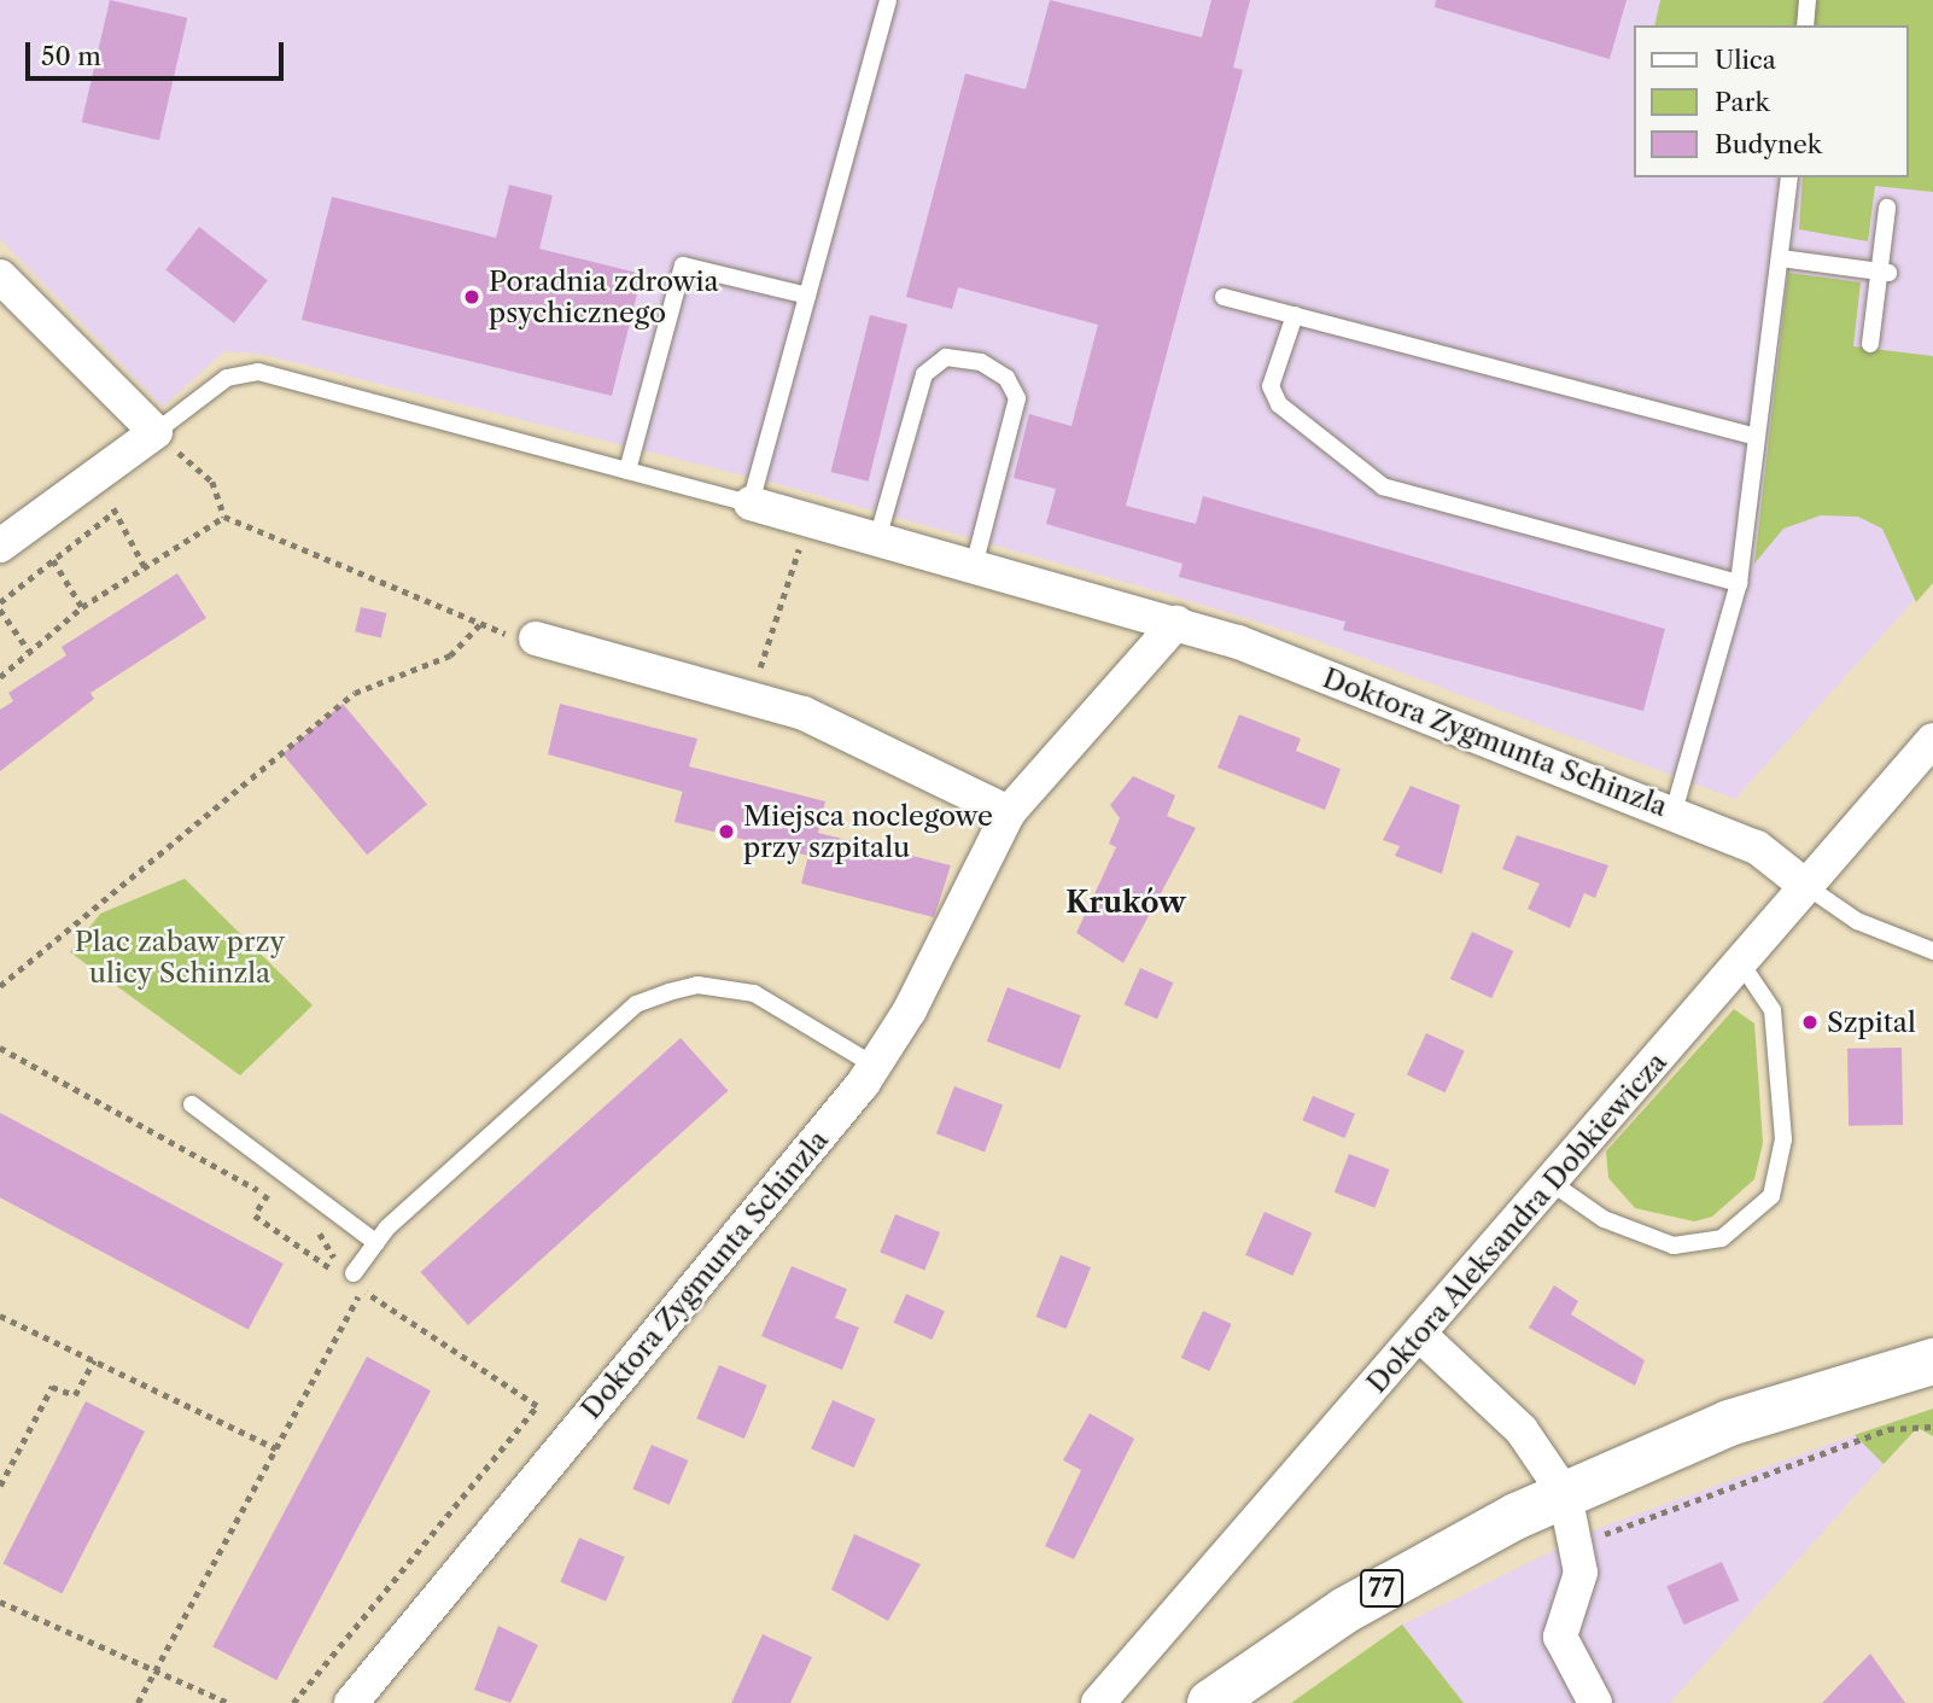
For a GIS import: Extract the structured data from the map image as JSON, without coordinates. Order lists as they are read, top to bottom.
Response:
{
  "streets": {
    "main road": ["77"],
    "street": ["Doktora Zygmunta Schinzla", "Doktora Aleksandra Dobkiewicza"]
  },
  "crossings": [
    ["Doktora Zygmunta Schinzla", "Doktora Aleksandra Dobkiewicza"]
  ],
  "districts": ["Kruków"],
  "parks": ["Plac zabaw przy ulicy Schinzla"],
  "places": ["Poradnia zdrowia psychicznego", "Miejsca noclegowe przy szpitalu", "Szpital"],
  "legend": ["Ulica", "Park", "Budynek"],
  "scale_bar": "50 m"
}
